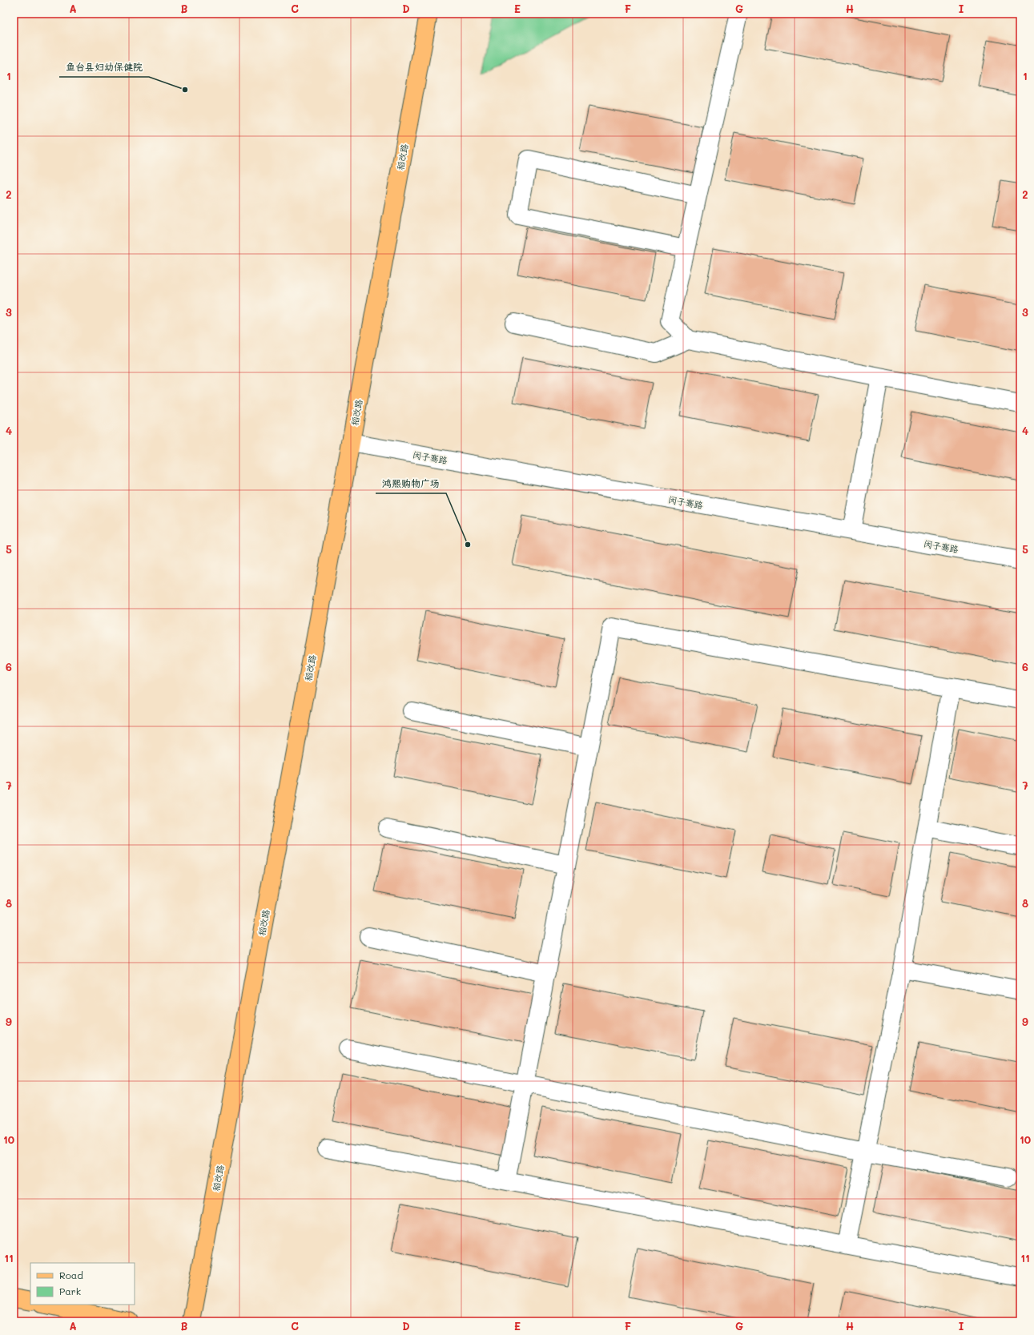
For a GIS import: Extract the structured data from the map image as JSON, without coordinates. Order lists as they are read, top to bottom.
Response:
{
  "streets": {
    "main road": ["稻改路"],
    "street": ["闵子骞路"]
  },
  "crossings": [
    ["稻改路", "闵子骞路"]
  ],
  "places": ["鱼台县妇幼保健院", "鸿熙购物广场"],
  "legend": ["Road", "Park"],
  "grid": {
    "columns": [
      "A",
      "B",
      "C",
      "D",
      "E",
      "F",
      "G",
      "H",
      "I"
    ],
    "rows": [
      "1",
      "2",
      "3",
      "4",
      "5",
      "6",
      "7",
      "8",
      "9",
      "10",
      "11"
    ]
  }
}
